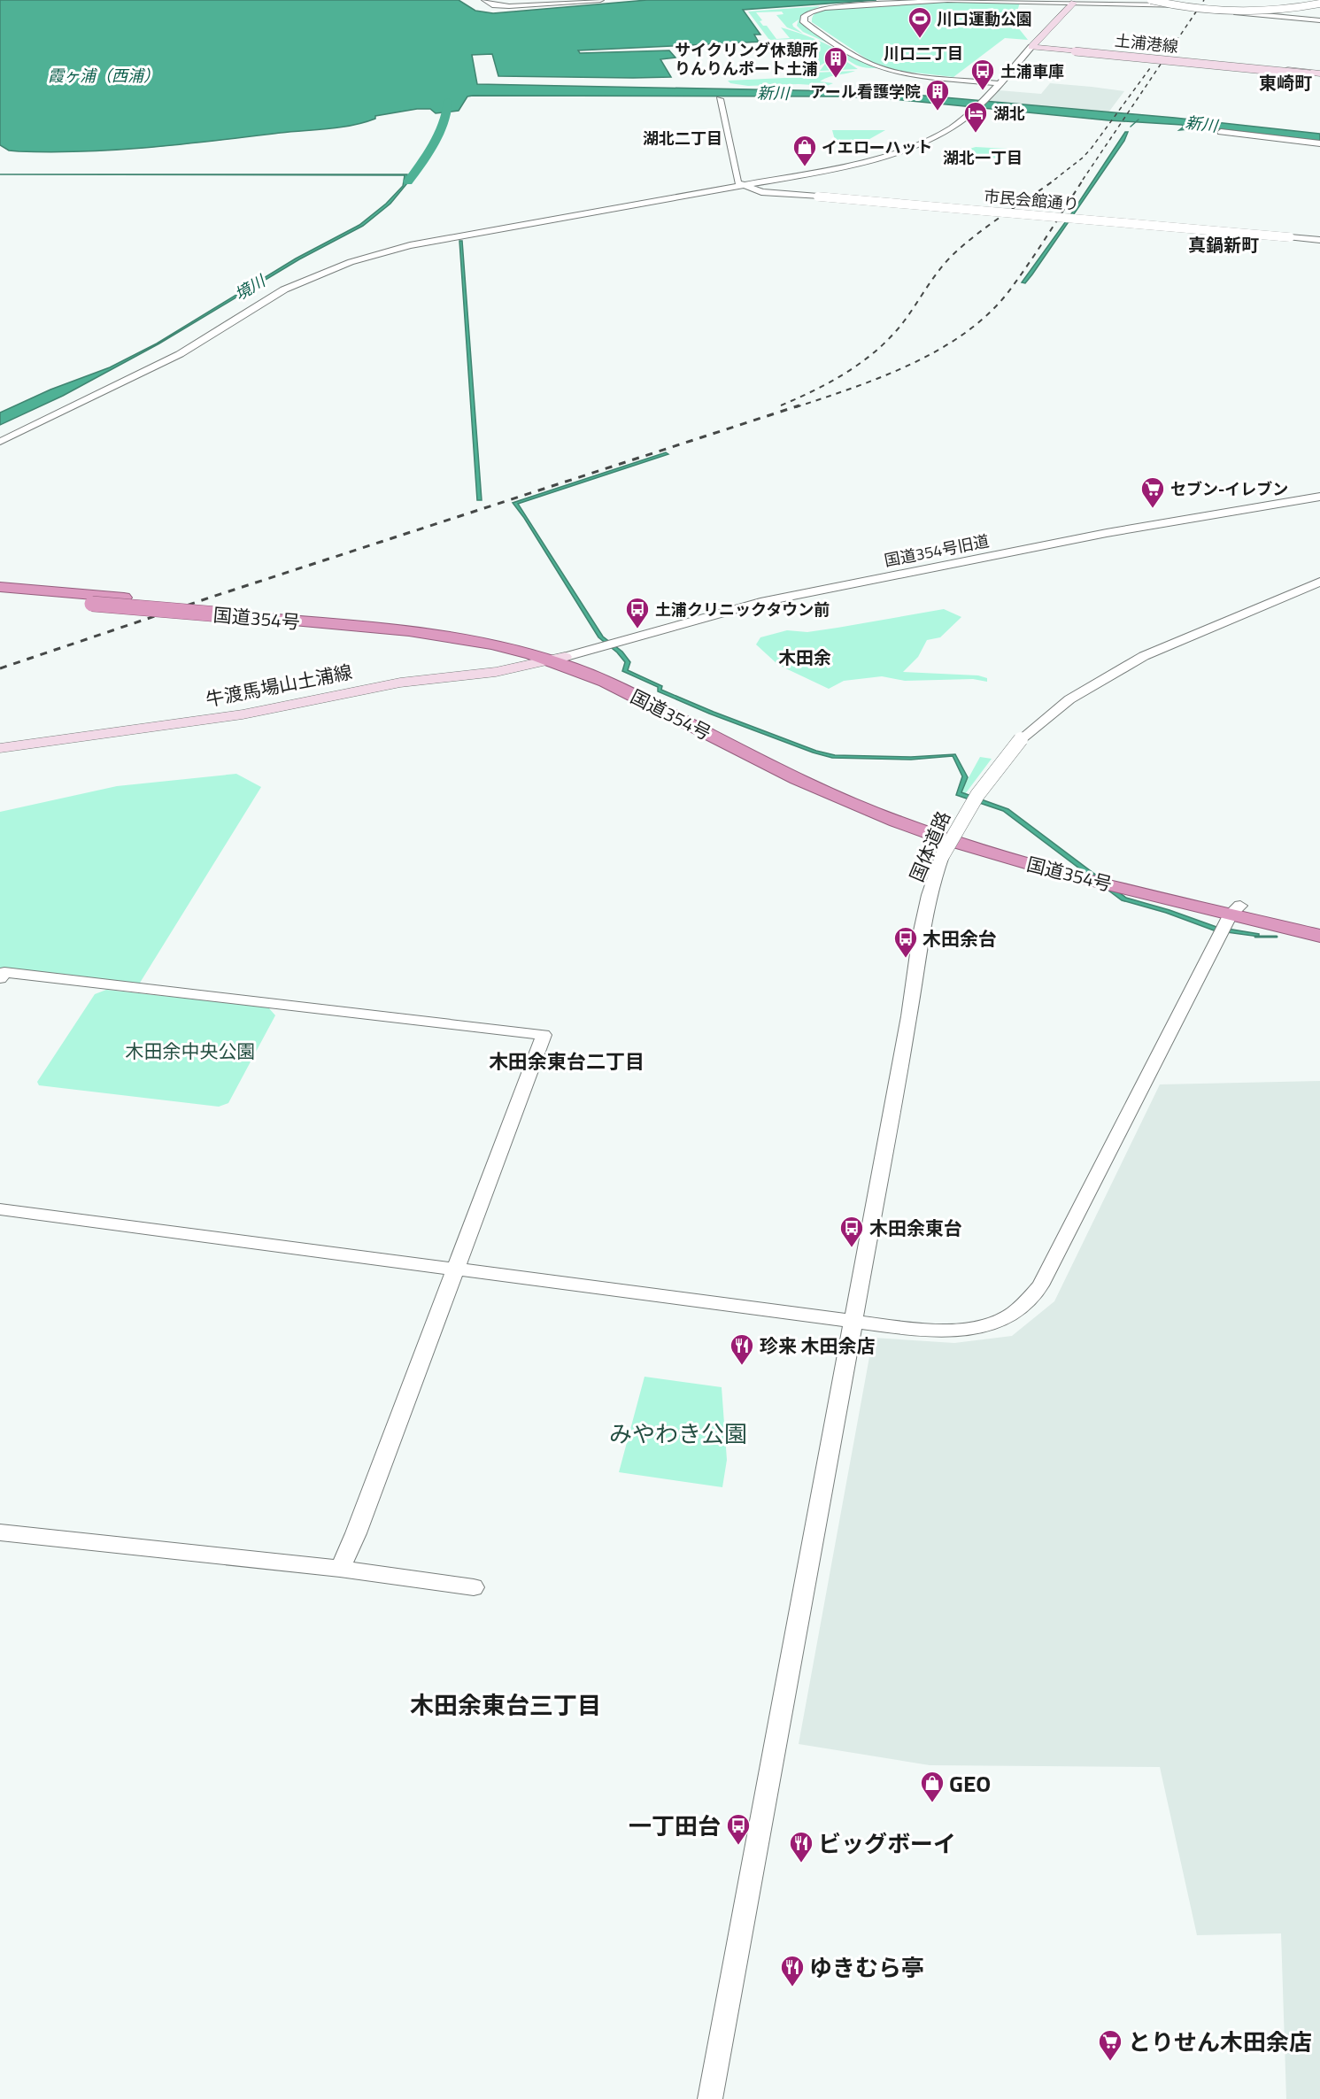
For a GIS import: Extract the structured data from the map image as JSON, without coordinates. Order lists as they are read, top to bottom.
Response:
{
  "streets": {
    "highway": ["国道354号"],
    "main road": ["土浦港線", "牛渡馬場山土浦線"],
    "street": ["市民会館通り", "国道354号旧道", "国体道路"]
  },
  "crossings": [
    ["国道354号旧道", "国道354号"],
    ["国道354号旧道", "牛渡馬場山土浦線"],
    ["国道354号", "牛渡馬場山土浦線"]
  ],
  "districts": [
    "川口二丁目",
    "東崎町",
    "湖北二丁目",
    "湖北一丁目",
    "真鍋新町",
    "木田余",
    "木田余東台二丁目",
    "木田余東台三丁目"
  ],
  "water": ["霞ヶ浦（西浦）", "新川", "境川"],
  "parks": ["木田余中央公園", "みやわき公園"],
  "places": {
    "sports": ["川口運動公園"],
    "building": ["サイクリング休憩所 りんりんポート土浦", "アール看護学院"],
    "bus stop": [
      "土浦車庫",
      "土浦クリニックタウン前",
      "木田余台",
      "木田余東台",
      "一丁田台"
    ],
    "hotel": ["湖北"],
    "shop": ["イエローハット", "GEO"],
    "supermarket": ["セブン-イレブン", "とりせん木田余店"],
    "restaurant": ["珍来 木田余店", "ビッグボーイ", "ゆきむら亭"]
  }
}
